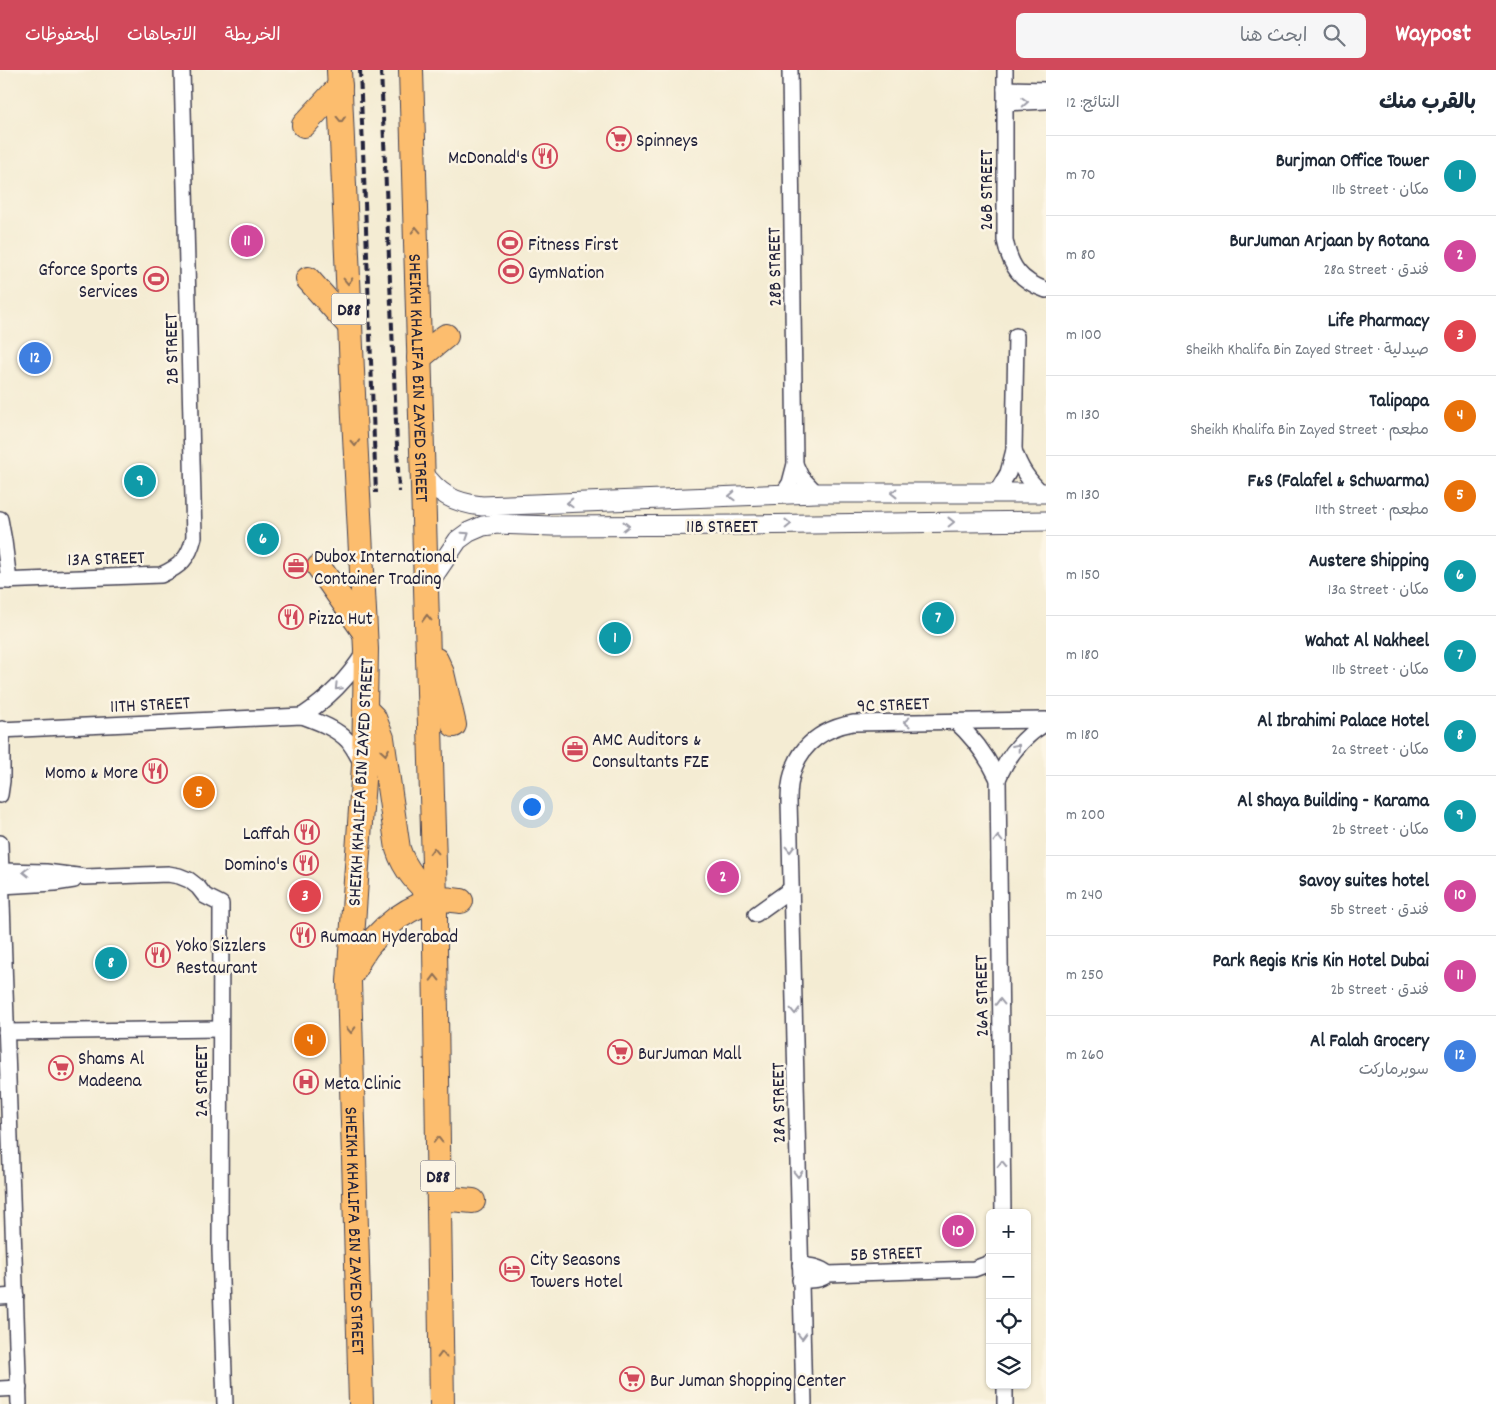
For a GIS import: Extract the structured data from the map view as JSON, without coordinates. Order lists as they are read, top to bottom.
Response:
{
  "streets": {
    "main road": ["D88", "SHEIKH KHALIFA BIN ZAYED STREET"],
    "street": [
      "26B STREET",
      "28B STREET",
      "2B STREET",
      "11B STREET",
      "13A STREET",
      "11TH STREET",
      "9C STREET",
      "26A STREET",
      "2A STREET",
      "28A STREET",
      "5B STREET"
    ]
  },
  "crossings": [
    ["28B STREET", "11B STREET"],
    ["2B STREET", "13A STREET"],
    ["SHEIKH KHALIFA BIN ZAYED STREET", "11B STREET"],
    ["SHEIKH KHALIFA BIN ZAYED STREET", "11TH STREET"],
    ["9C STREET", "26A STREET"],
    ["9C STREET", "28A STREET"],
    ["28A STREET", "5B STREET"]
  ],
  "one_way": ["9C STREET", "26A STREET", "28A STREET"],
  "places": {
    "supermarket": [
      "Spinneys",
      "BurJuman Mall",
      "Shams Al Madeena",
      "Bur Juman Shopping Center"
    ],
    "restaurant": [
      "McDonald's",
      "Pizza Hut",
      "Momo & More",
      "Laffah",
      "Domino's",
      "Rumaan Hyderabad",
      "Yoko Sizzlers Restaurant"
    ],
    "sports": ["Fitness First", "GymNation", "Gforce Sports Services"],
    "office": ["Dubox International Container Trading", "AMC Auditors & Consultants FZE"],
    "hospital": ["Meta Clinic"],
    "hotel": ["City Seasons Towers Hotel"]
  },
  "page": {
    "header": "Waypost",
    "search": "ابحث هنا",
    "nav": ["الخريطة", "الاتجاهات", "المحفوظات"],
    "heading": ["بالقرب منك", "النتائج: 12"],
    "list": [
      {
        "mark": "1",
        "name": "Burjman Office Tower",
        "note": "مكان · 11b Street",
        "value": "70 m"
      },
      {
        "mark": "2",
        "name": "BurJuman Arjaan by Rotana",
        "note": "فندق · 28a Street",
        "value": "80 m"
      },
      {
        "mark": "3",
        "name": "Life Pharmacy",
        "note": "صيدلية · Sheikh Khalifa Bin Zayed Street",
        "value": "100 m"
      },
      {
        "mark": "4",
        "name": "Talipapa",
        "note": "مطعم · Sheikh Khalifa Bin Zayed Street",
        "value": "130 m"
      },
      {
        "mark": "5",
        "name": "F&S (Falafel & Schwarma)",
        "note": "مطعم · 11th Street",
        "value": "130 m"
      },
      {
        "mark": "6",
        "name": "Austere Shipping",
        "note": "مكان · 13a Street",
        "value": "150 m"
      },
      {
        "mark": "7",
        "name": "Wahat Al Nakheel",
        "note": "مكان · 11b Street",
        "value": "180 m"
      },
      {
        "mark": "8",
        "name": "Al Ibrahimi Palace Hotel",
        "note": "مكان · 2a Street",
        "value": "180 m"
      },
      {
        "mark": "9",
        "name": "Al Shaya Building - Karama",
        "note": "مكان · 2b Street",
        "value": "200 m"
      },
      {
        "mark": "10",
        "name": "Savoy suites hotel",
        "note": "فندق · 5b Street",
        "value": "240 m"
      },
      {
        "mark": "11",
        "name": "Park Regis Kris Kin Hotel Dubai",
        "note": "فندق · 2b Street",
        "value": "250 m"
      },
      {
        "mark": "12",
        "name": "Al Falah Grocery",
        "note": "سوبرماركت",
        "value": "260 m"
      }
    ],
    "pins": [
      "11",
      "12",
      "9",
      "6",
      "7",
      "1",
      "5",
      "2",
      "3",
      "8",
      "4",
      "10"
    ],
    "map_buttons": ["+", "−"]
  }
}
